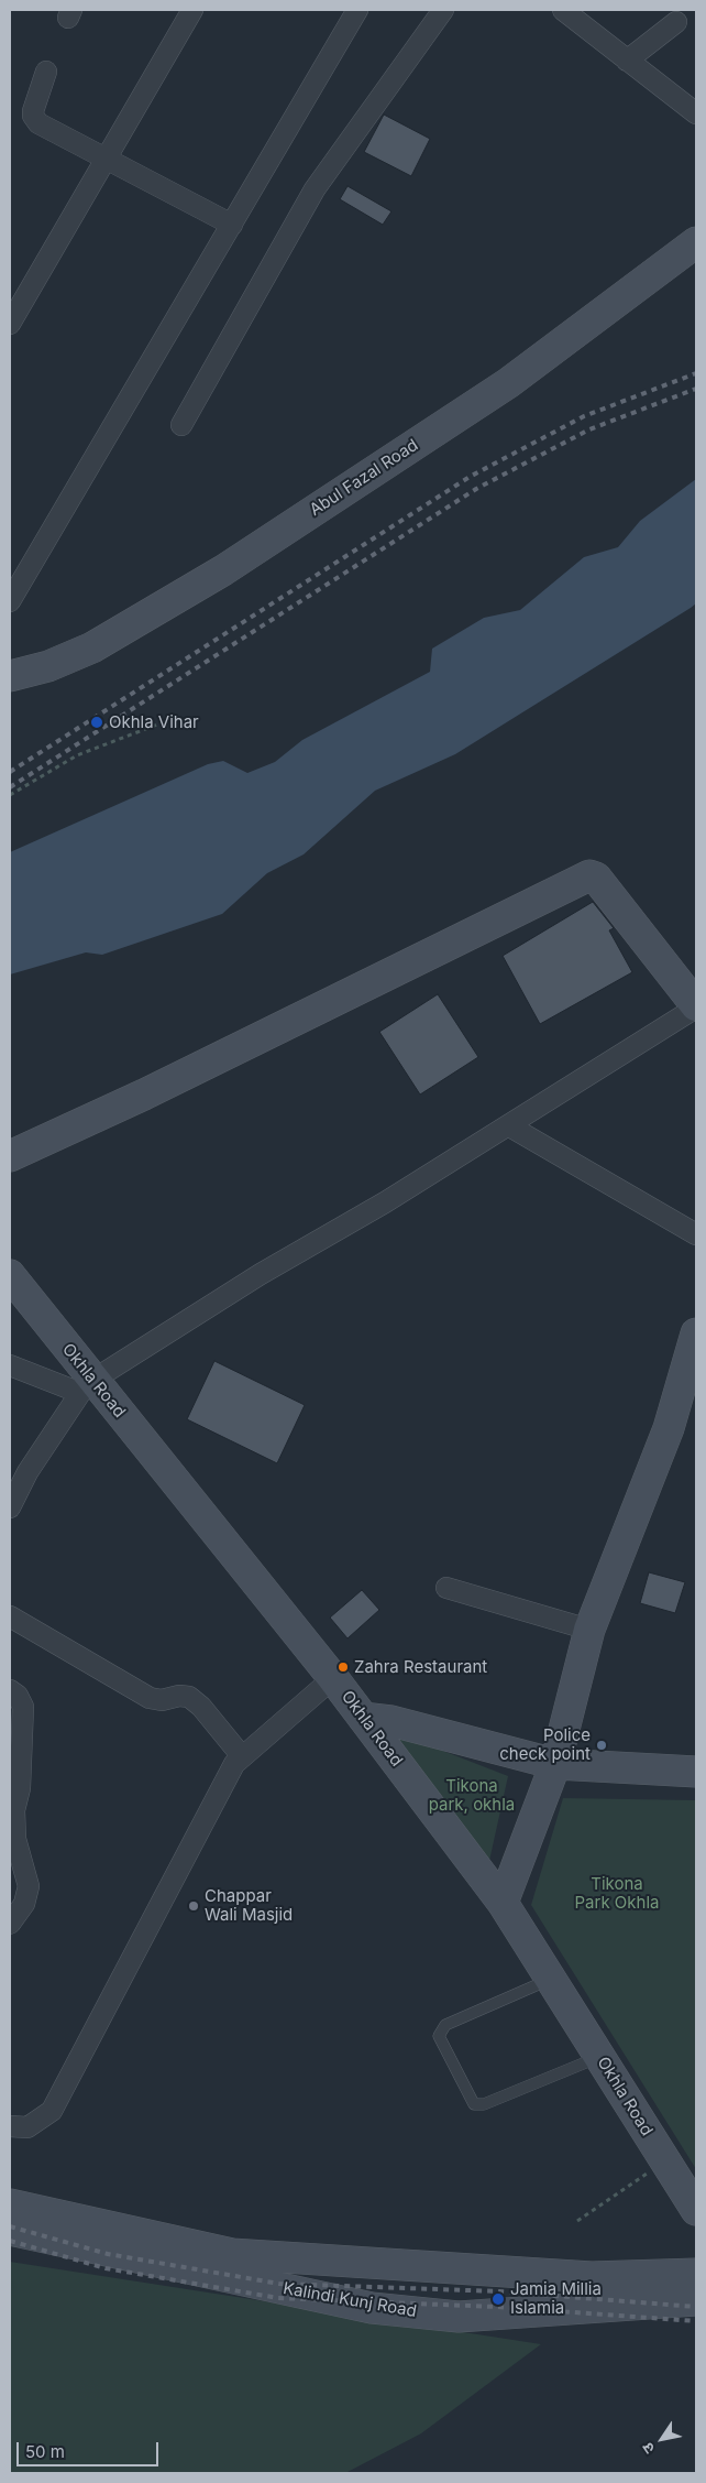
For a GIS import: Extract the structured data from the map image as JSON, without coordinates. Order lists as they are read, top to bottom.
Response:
{
  "streets": {
    "street": ["Abul Fazal Road", "Okhla Road", "Kalindi Kunj Road"]
  },
  "parks": ["Tikona park, okhla", "Tikona Park Okhla"],
  "places": [
    "Okhla Vihar",
    "Zahra Restaurant",
    "Police check point",
    "Chappar Wali Masjid",
    "Jamia Millia Islamia"
  ],
  "scale_bar": "50 m",
  "north": "bottom left"
}
